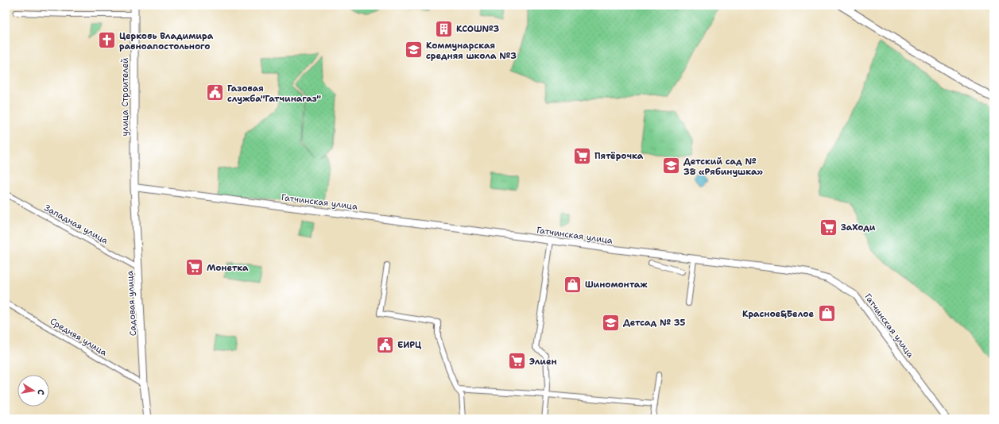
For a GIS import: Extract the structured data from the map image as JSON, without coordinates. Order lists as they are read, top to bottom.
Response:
{
  "streets": {
    "main road": ["улица Строителей", "Садовая улица"],
    "street": ["Гатчинская улица", "Западная улица", "Средняя улица"]
  },
  "crossings": [
    ["улица Строителей", "Гатчинская улица"],
    ["улица Строителей", "Садовая улица"],
    ["Гатчинская улица", "Садовая улица"],
    ["Западная улица", "Садовая улица"],
    ["Садовая улица", "Средняя улица"]
  ],
  "places": {
    "building": ["КСОШ№3"],
    "church": ["Церковь Владимира равноапостольного"],
    "school or university": ["Коммунарская средняя школа №3", "Детский сад № 38 «Рябинушка»", "Детсад № 35"],
    "public building": ["Газовая служба\"Гатчинагаз\"", "ЕИРЦ"],
    "supermarket": [
      "Пятёрочка",
      "ЗаХоди",
      "Монетка",
      "Элиен"
    ],
    "shop": ["Шиномонтаж", "Красное&Белое"]
  },
  "north": "right"
}
